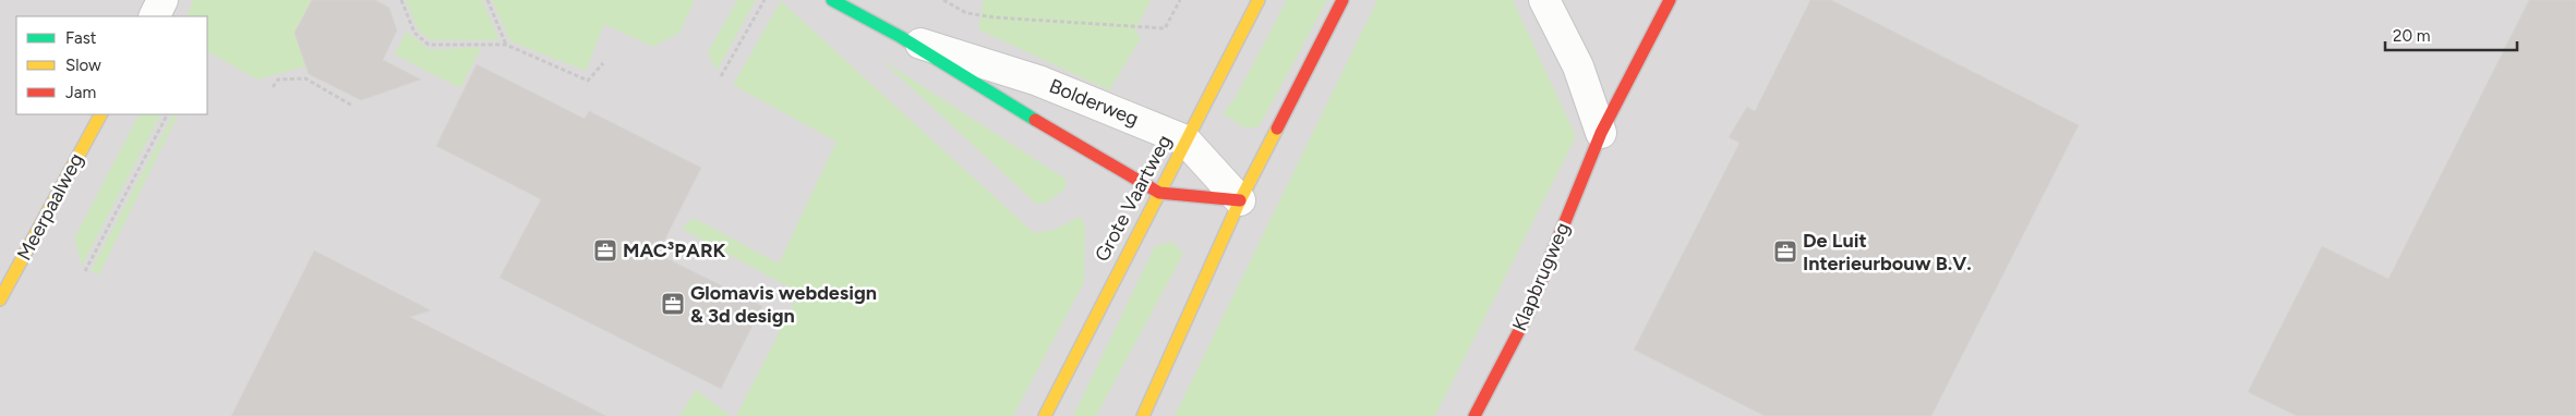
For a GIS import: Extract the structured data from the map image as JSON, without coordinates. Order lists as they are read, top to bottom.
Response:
{
  "streets": {
    "street": [
      "Bolderweg",
      "Grote Vaartweg",
      "Meerpaalweg",
      "Klapbrugweg"
    ]
  },
  "crossings": [
    ["Bolderweg", "Grote Vaartweg"]
  ],
  "places": {
    "office": ["MAC³PARK", "De Luit Interieurbouw B.V.", "Glomavis webdesign & 3d design"]
  },
  "legend": ["Fast", "Slow", "Jam"],
  "scale_bar": "20 m"
}
